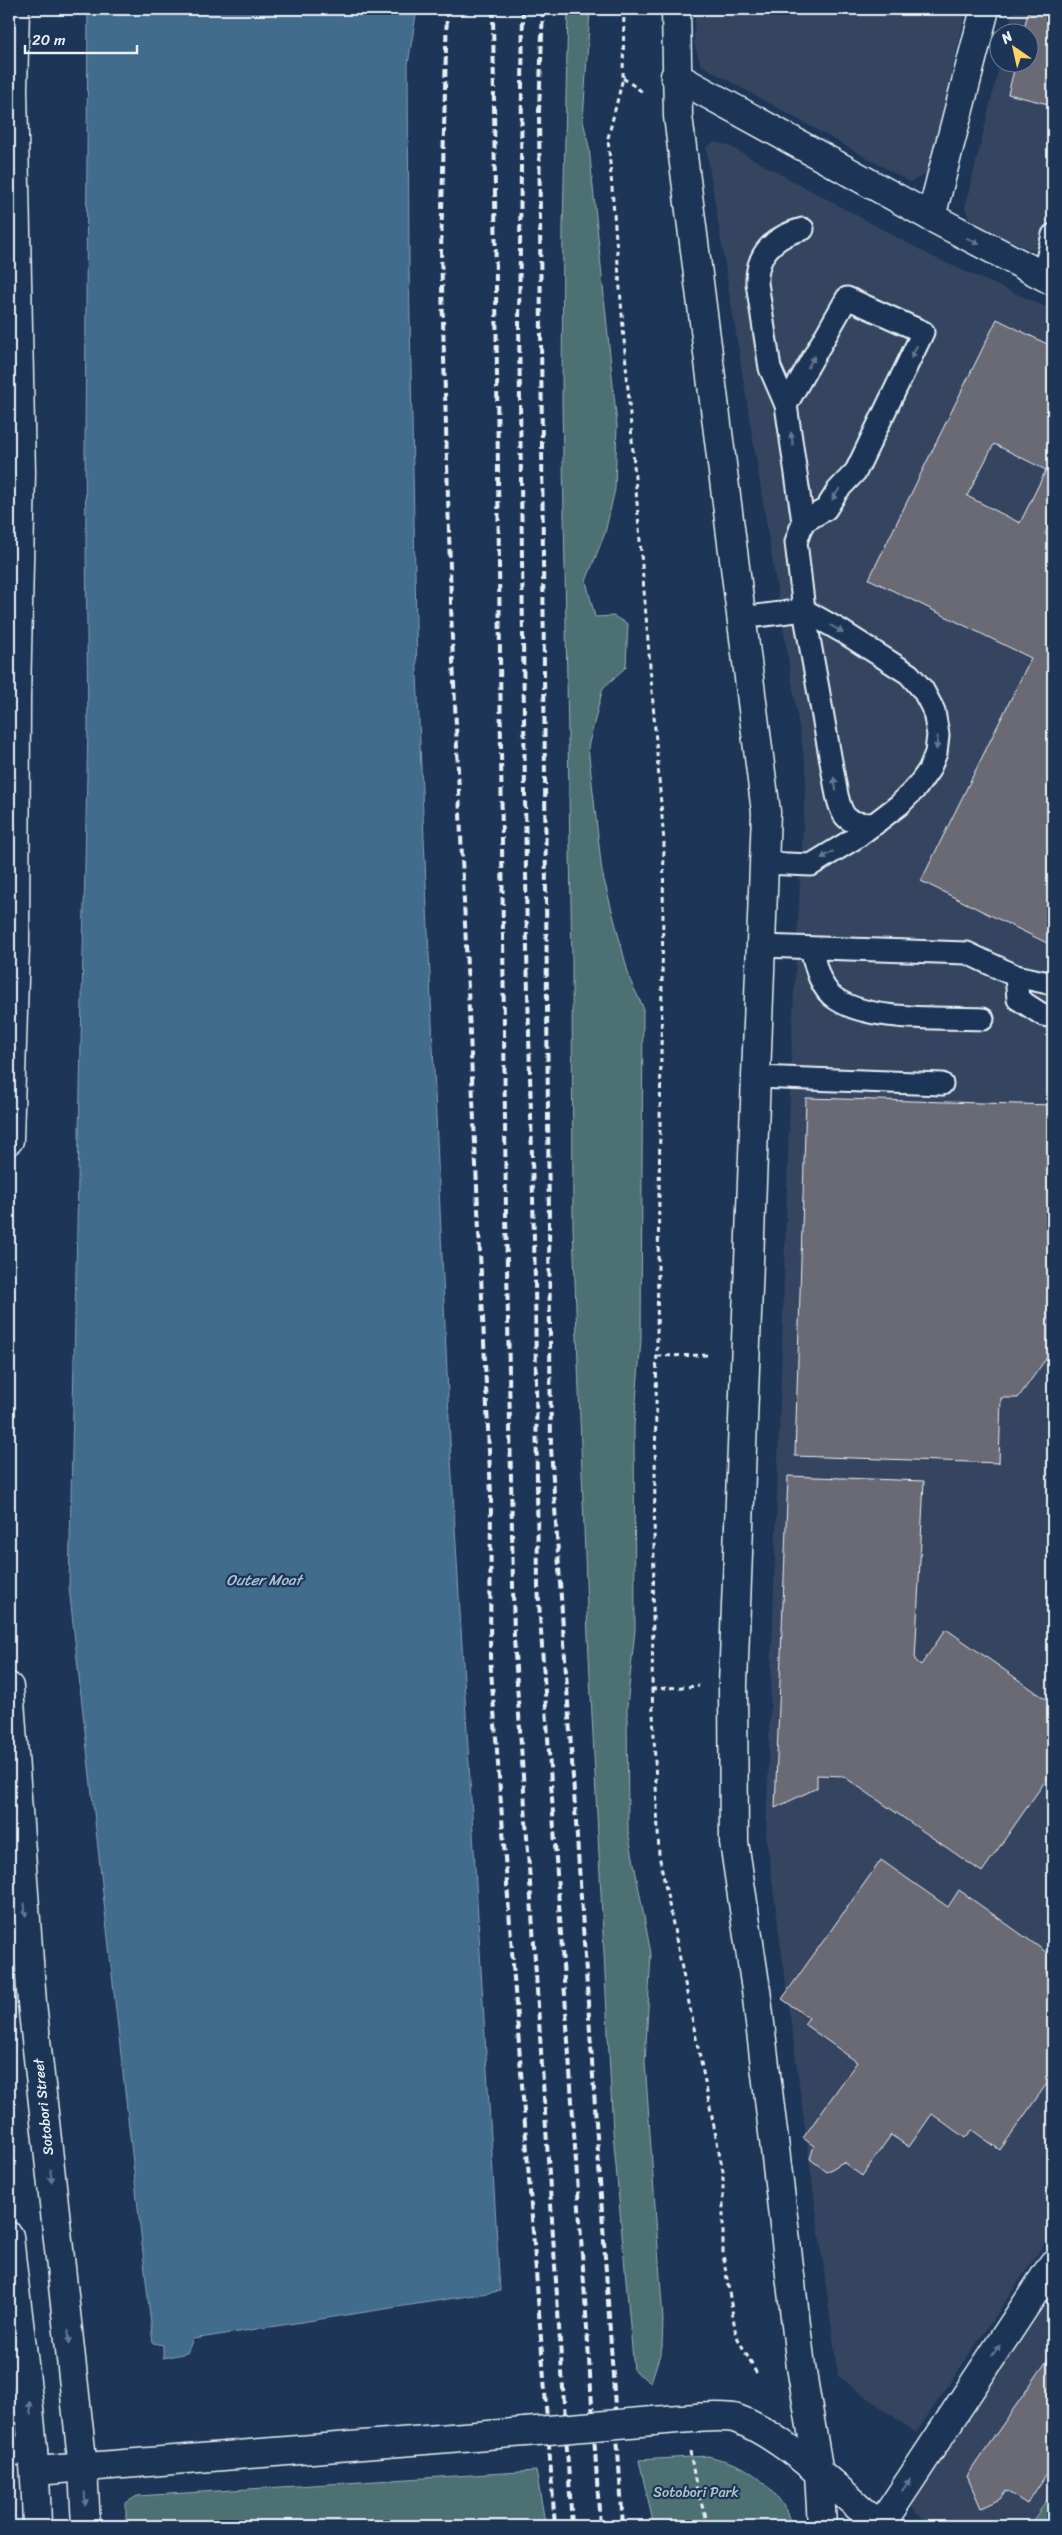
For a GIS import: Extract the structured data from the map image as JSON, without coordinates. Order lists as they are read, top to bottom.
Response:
{
  "streets": {
    "street": ["Sotobori Street"]
  },
  "water": ["Outer Moat"],
  "parks": ["Sotobori Park"],
  "scale_bar": "20 m",
  "north": "top left"
}
